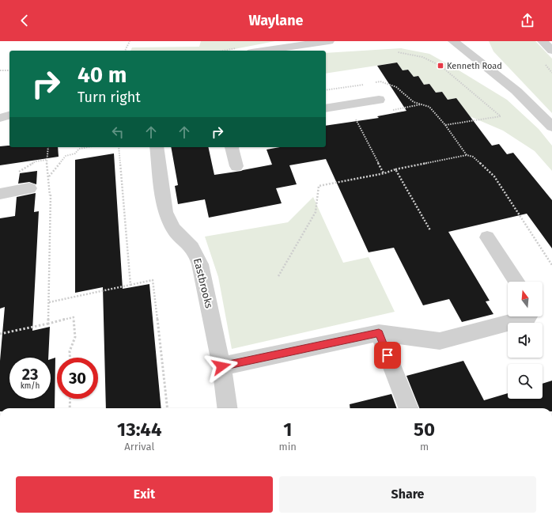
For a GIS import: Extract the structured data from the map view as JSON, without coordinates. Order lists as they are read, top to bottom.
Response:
{
  "streets": {
    "street": ["Eastbrooks"]
  },
  "places": {
    "transit": ["Kenneth Road"]
  },
  "north": "top",
  "page": {
    "header": "Waylane",
    "turn": ["40 m", "Turn right"],
    "speed": "23 km/h",
    "limit": "30",
    "eta": [
      "13:44",
      "Arrival",
      "1",
      "min",
      "50",
      "m"
    ],
    "buttons": ["Exit", "Share"]
  }
}
